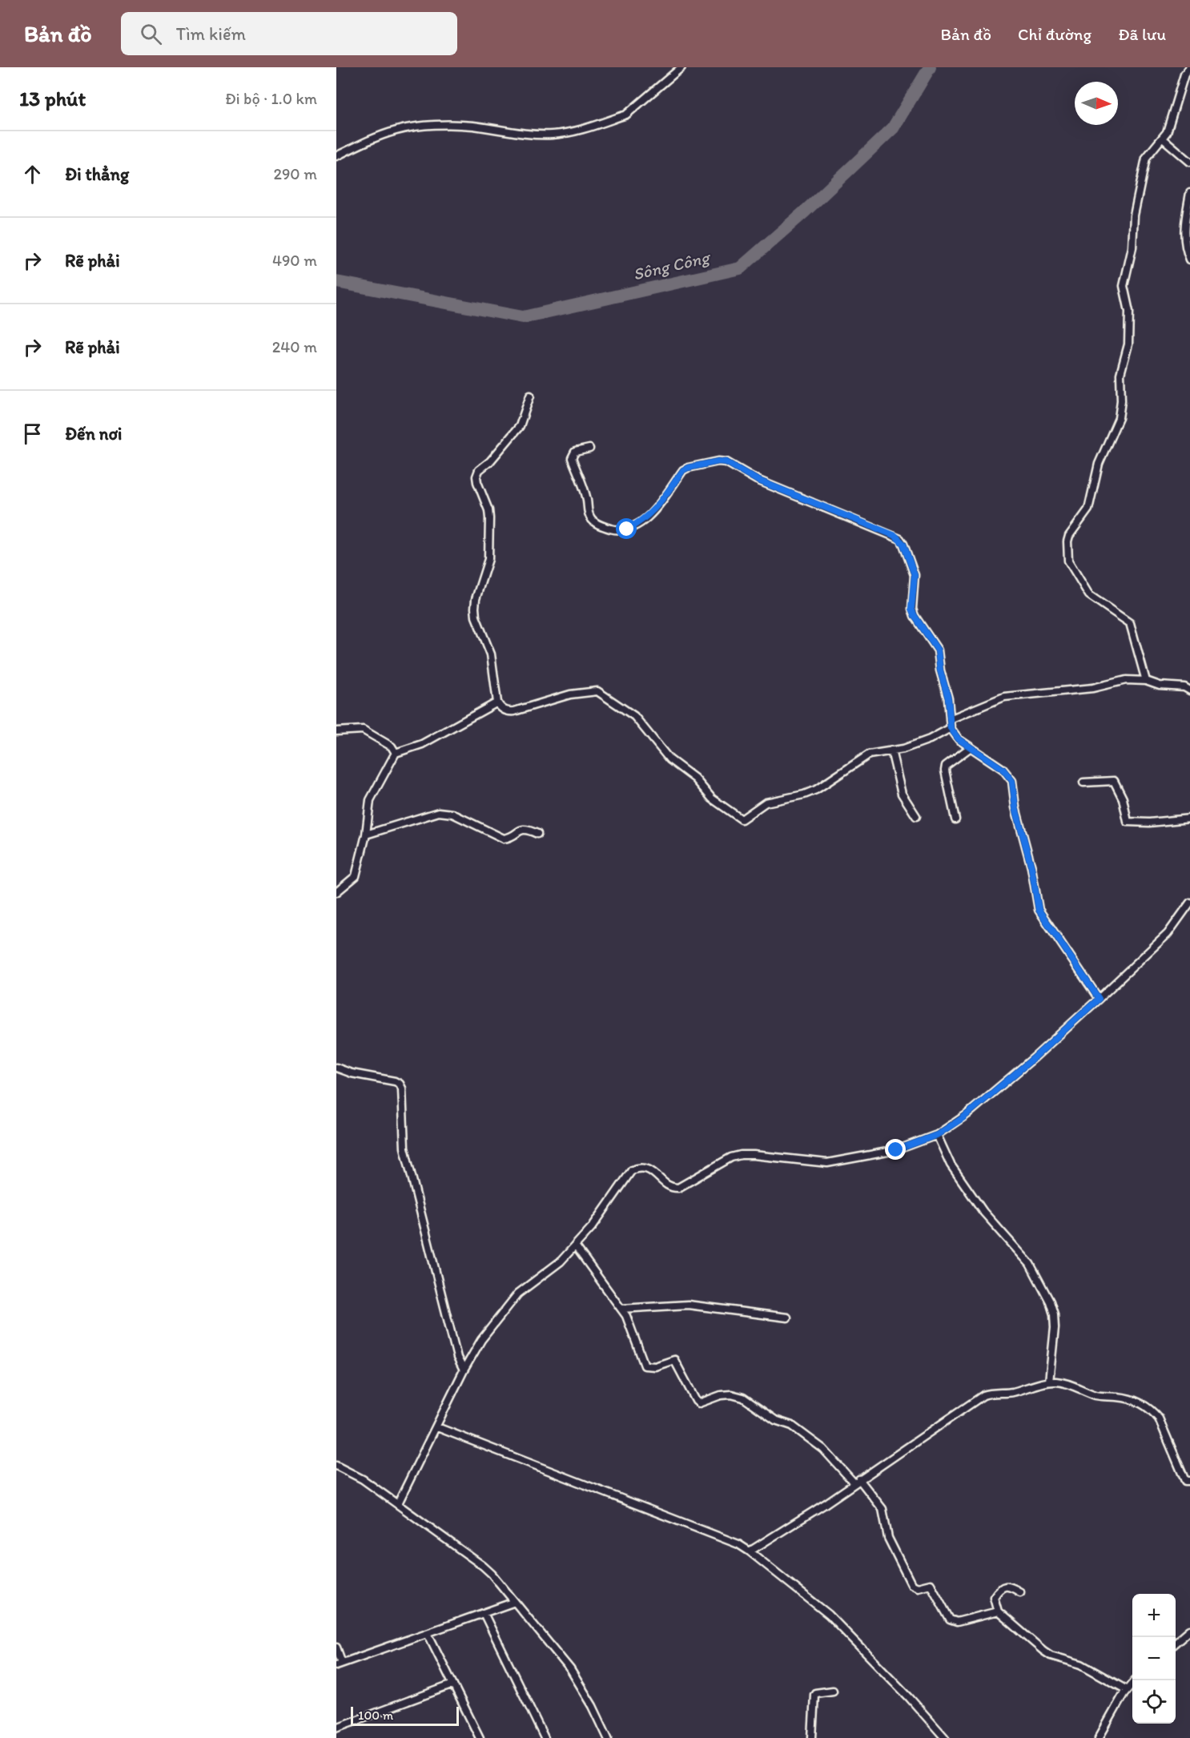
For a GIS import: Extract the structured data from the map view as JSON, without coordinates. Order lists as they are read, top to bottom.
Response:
{
  "water": ["Sông Công"],
  "scale_bar": "100 m",
  "north": "right",
  "page": {
    "header": "Bản đồ",
    "search": "Tìm kiếm",
    "nav": ["Bản đồ", "Chỉ đường", "Đã lưu"],
    "heading": ["13 phút", "Đi bộ · 1.0 km"],
    "list": [
      ["Đi thẳng", "290 m"],
      ["Rẽ phải", "490 m"],
      ["Rẽ phải", "240 m"],
      "Đến nơi"
    ],
    "map_buttons": ["+", "−"],
    "scale": "100 m"
  }
}
